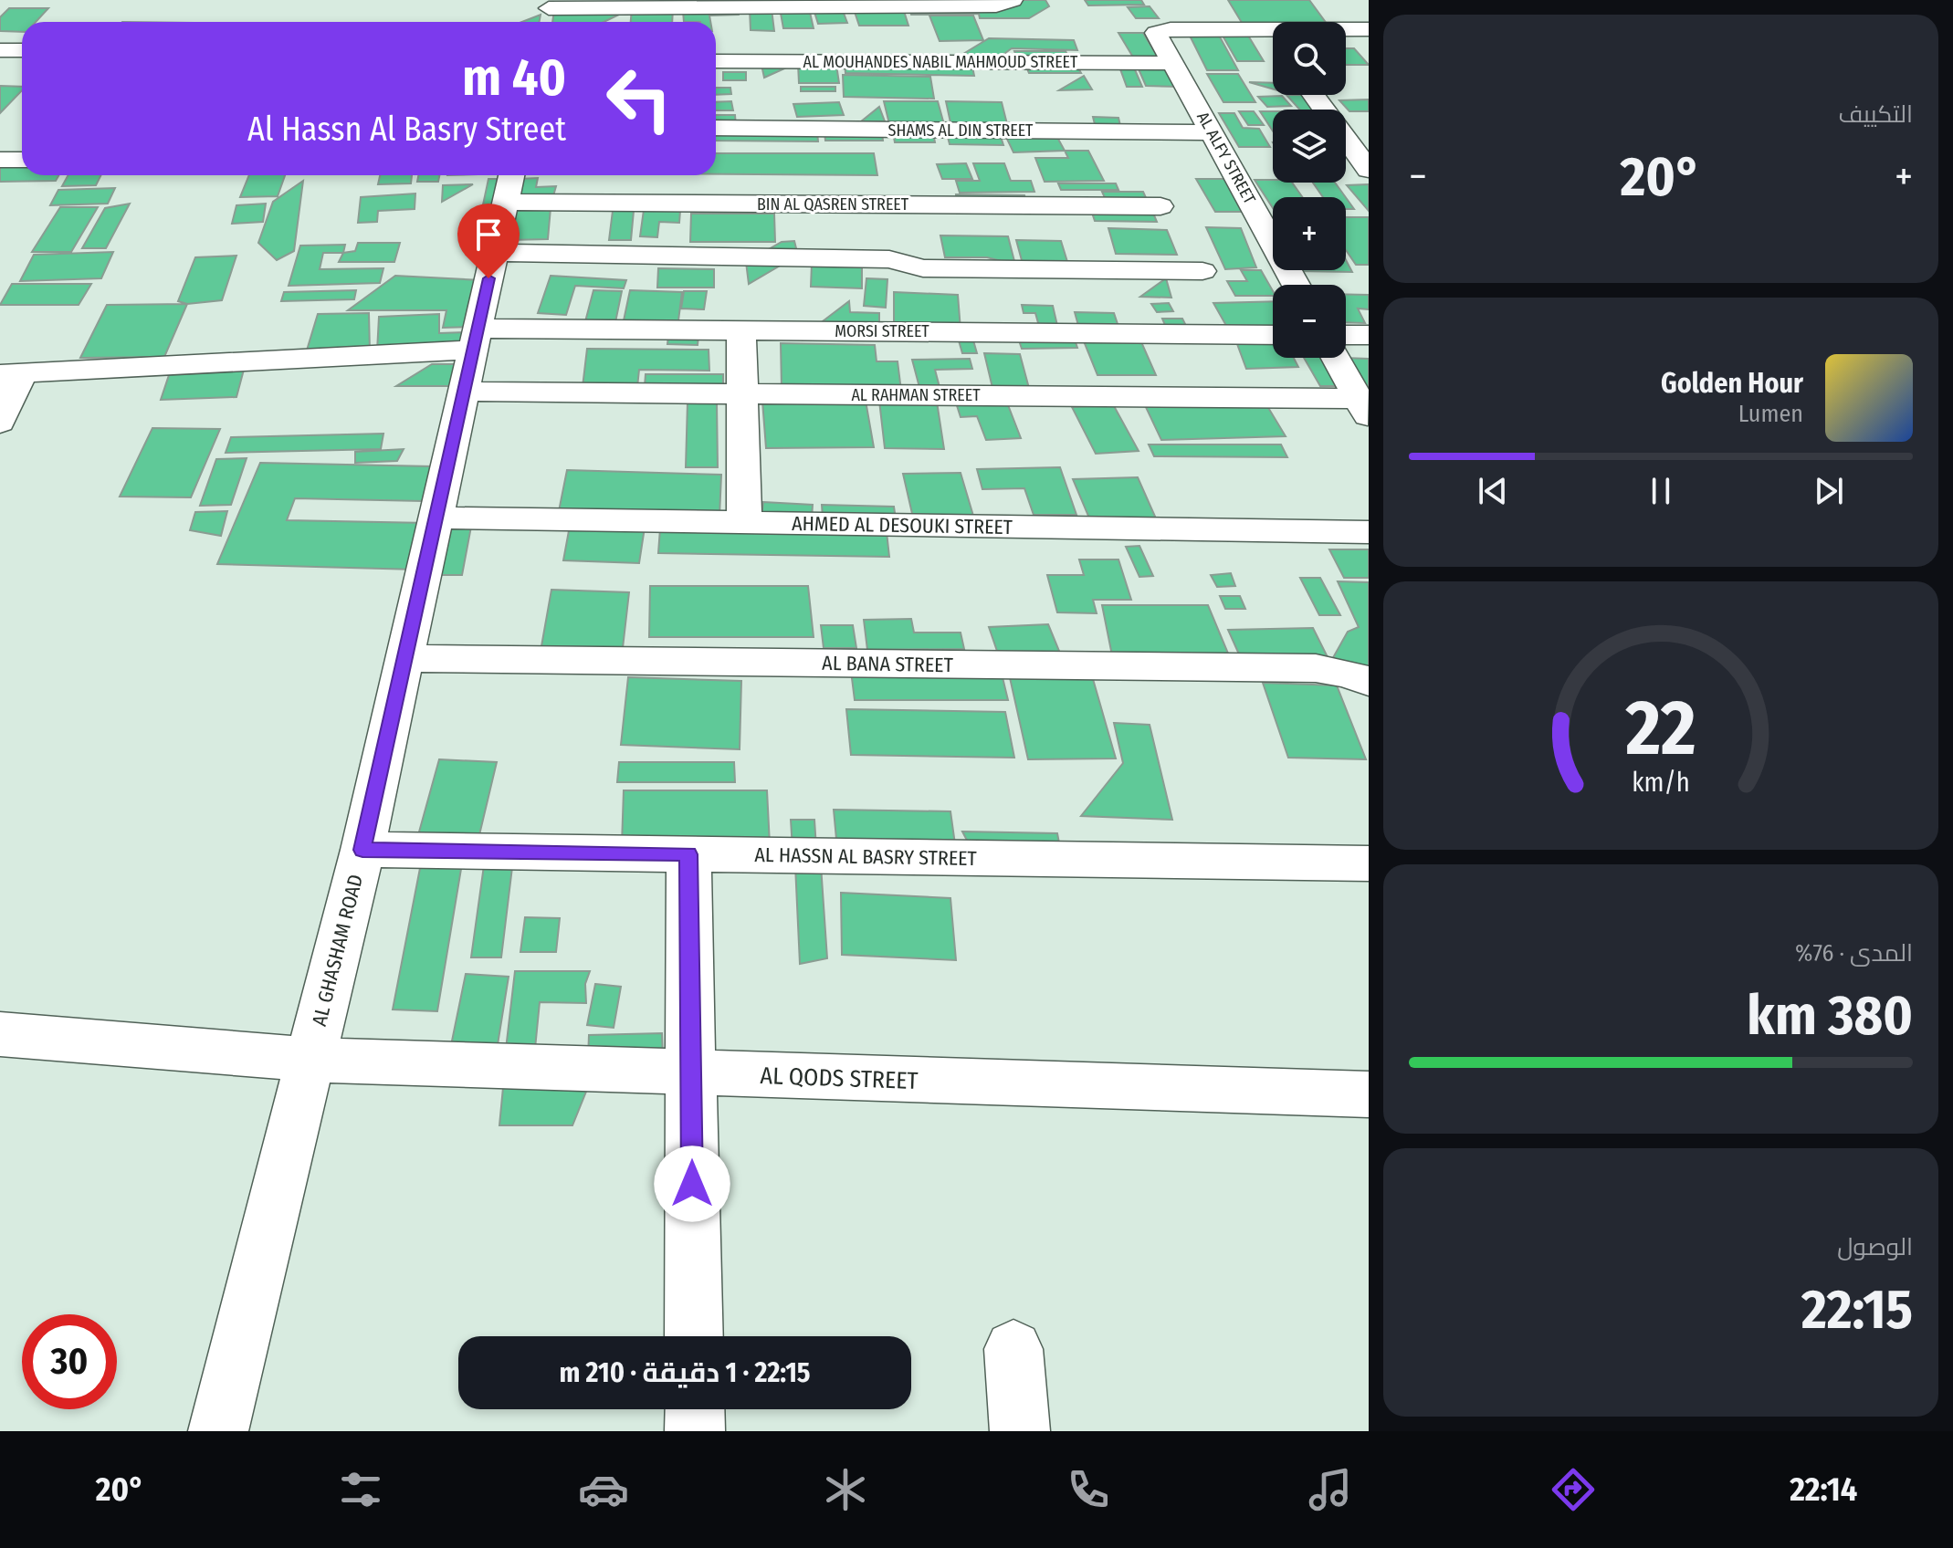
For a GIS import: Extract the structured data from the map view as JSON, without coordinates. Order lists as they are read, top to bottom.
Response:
{
  "streets": {
    "street": [
      "AL MOUHANDES NABIL MAHMOUD STREET",
      "SHAMS AL DIN STREET",
      "AL ALFY STREET",
      "BIN AL QASREN STREET",
      "MORSI STREET",
      "AL RAHMAN STREET",
      "AHMED AL DESOUKI STREET",
      "AL BANA STREET",
      "AL HASSN AL BASRY STREET",
      "AL GHASHAM ROAD",
      "AL QODS STREET"
    ]
  },
  "crossings": [
    ["AL MOUHANDES NABIL MAHMOUD STREET", "AL ALFY STREET"],
    ["SHAMS AL DIN STREET", "AL ALFY STREET"],
    ["BIN AL QASREN STREET", "AL GHASHAM ROAD"],
    ["MORSI STREET", "AL RAHMAN STREET"],
    ["MORSI STREET", "AL GHASHAM ROAD"],
    ["AL RAHMAN STREET", "AL GHASHAM ROAD"],
    ["AHMED AL DESOUKI STREET", "AL GHASHAM ROAD"],
    ["AL BANA STREET", "AL GHASHAM ROAD"],
    ["AL HASSN AL BASRY STREET", "AL GHASHAM ROAD"],
    ["AL GHASHAM ROAD", "AL QODS STREET"]
  ],
  "page": {
    "tile": [
      "التكييف",
      ["المدى · 76%", "380 km"],
      ["الوصول", "22:15"]
    ],
    "map_buttons": ["+", "−"],
    "turn": ["40 m", "Al Hassn Al Basry Street"],
    "heat": ["−", "20°", "+"],
    "song": ["Golden Hour", "Lumen"],
    "limit": "30",
    "trip": "22:15 · 1 دقيقة · 210 m",
    "tabs": ["22:14", "20°"],
    "gauge": ["22", "km/h"]
  }
}
